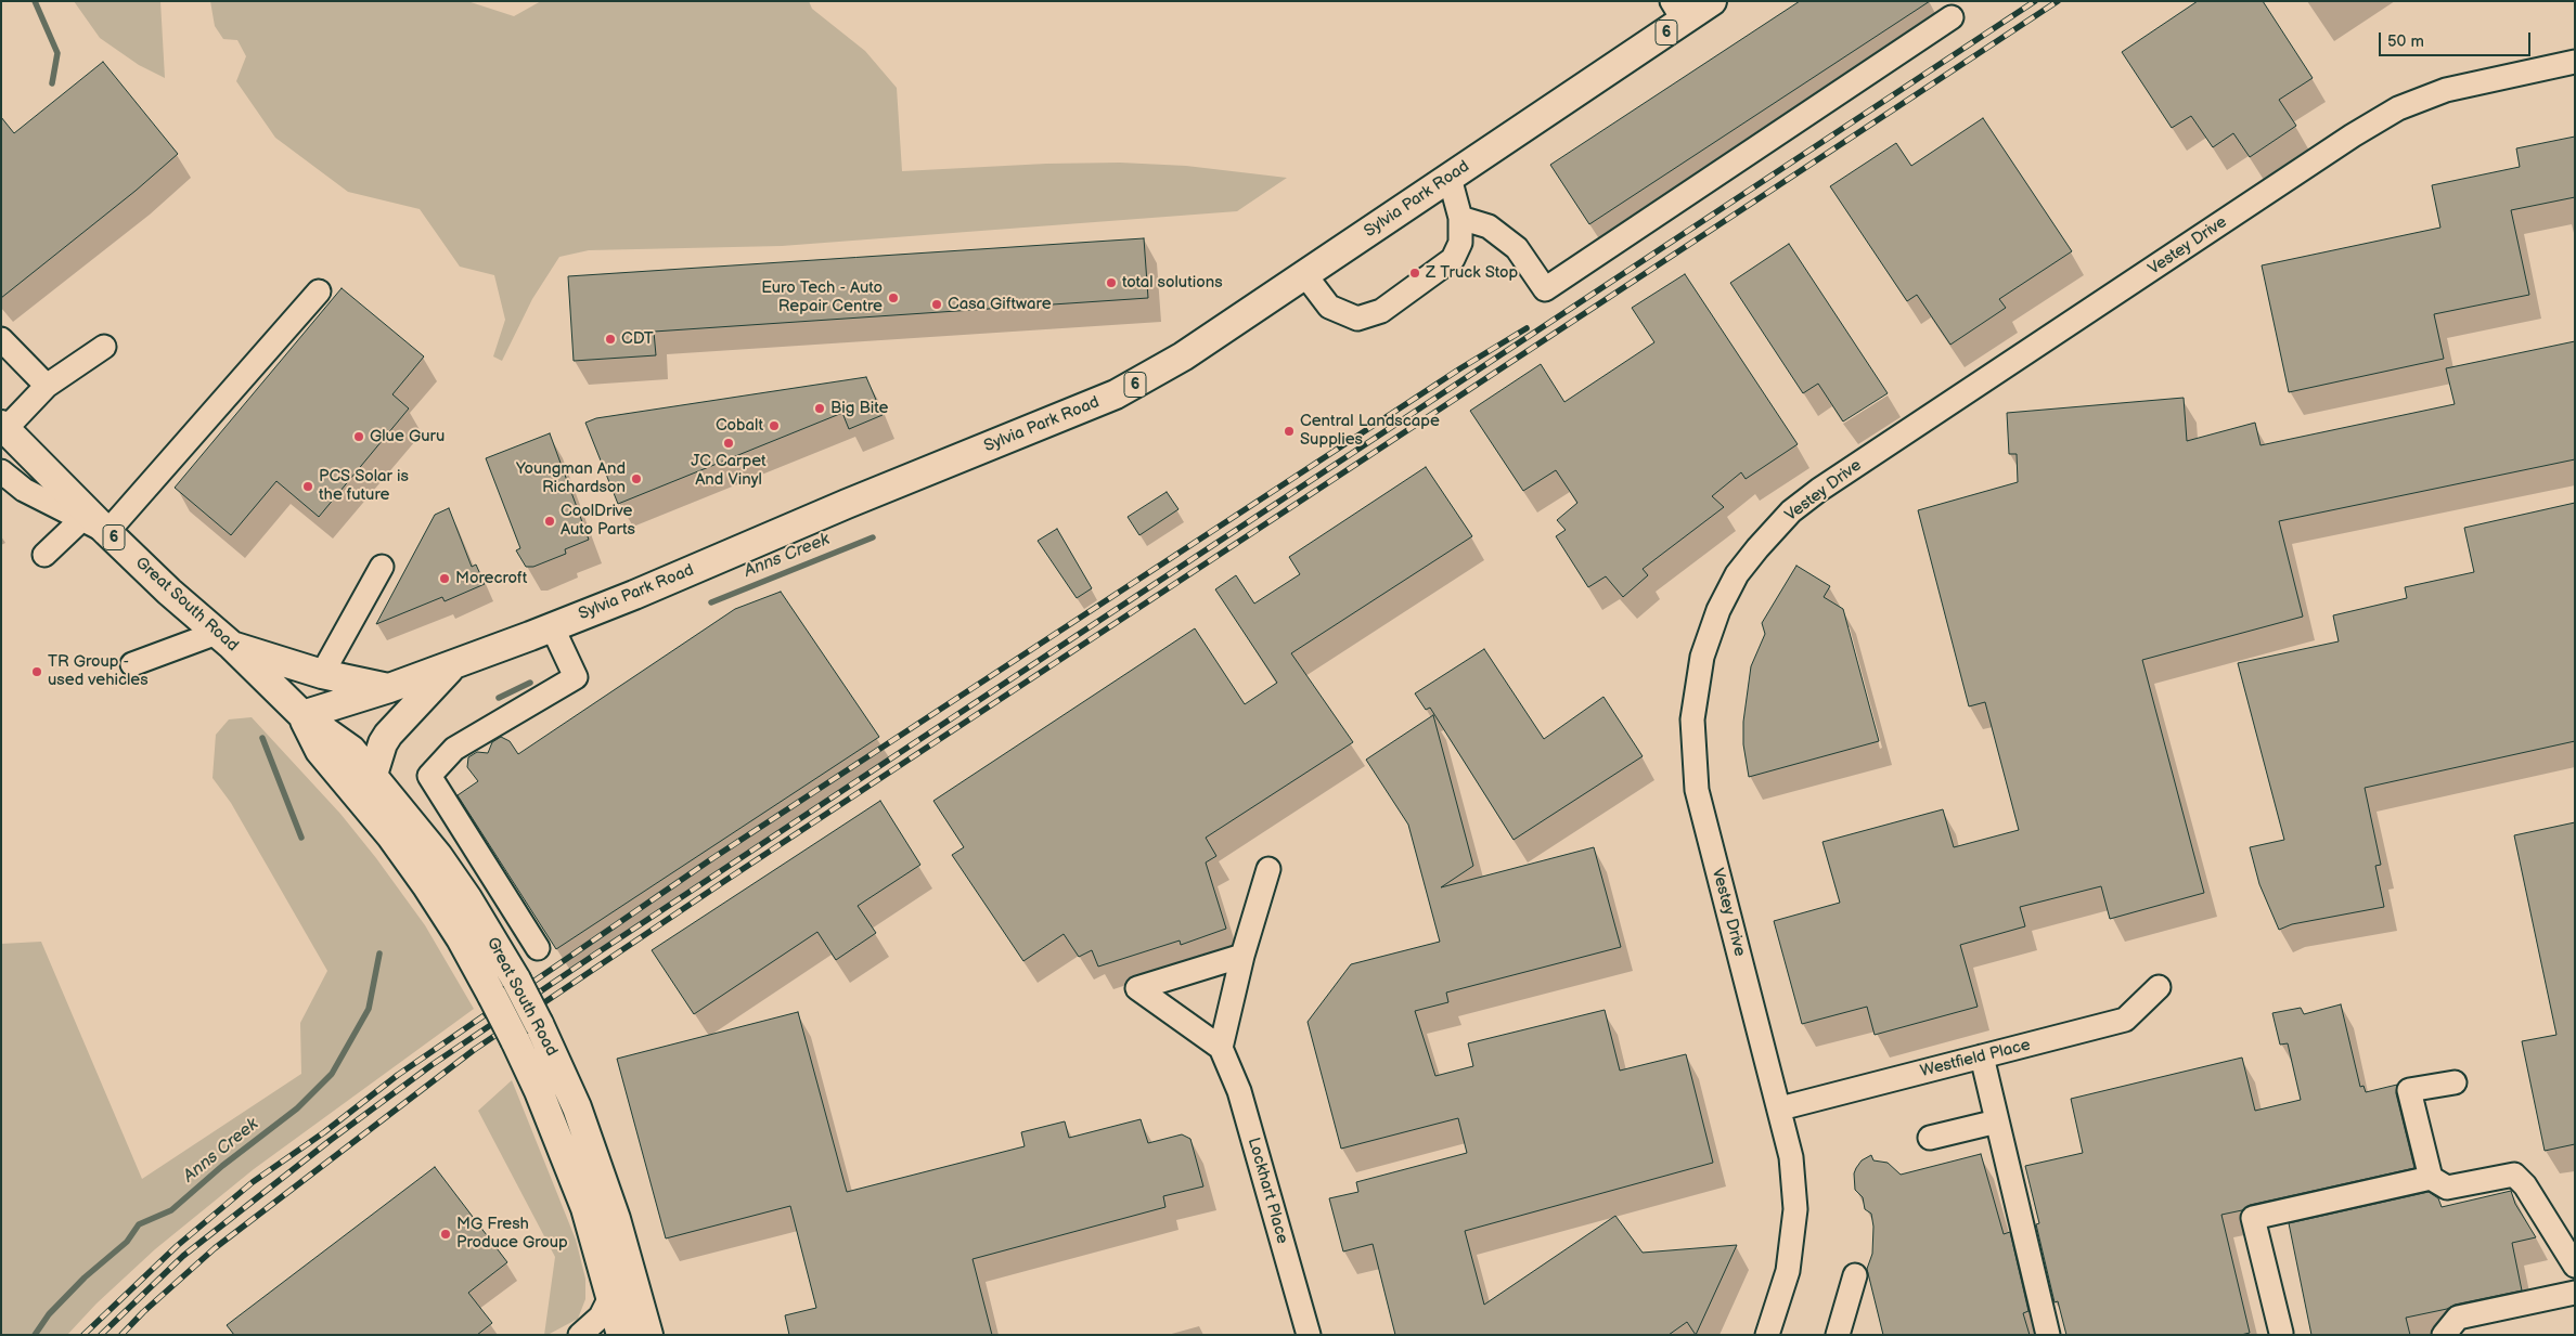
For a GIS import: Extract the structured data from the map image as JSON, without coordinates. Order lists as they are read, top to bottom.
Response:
{
  "streets": {
    "main road": ["6", "Sylvia Park Road", "Great South Road"],
    "street": ["Vestey Drive", "Westfield Place", "Lockhart Place"]
  },
  "crossings": [
    ["Sylvia Park Road", "Great South Road"],
    ["Vestey Drive", "Westfield Place"]
  ],
  "water": ["Anns Creek"],
  "places": [
    "Z Truck Stop",
    "total solutions",
    "Euro Tech - Auto Repair Centre",
    "Casa Giftware",
    "CDT",
    "Big Bite",
    "Cobalt",
    "Central Landscape Supplies",
    "Glue Guru",
    "JC Carpet And Vinyl",
    "Youngman And Richardson",
    "PCS Solar is the future",
    "CoolDrive Auto Parts",
    "Morecroft",
    "TR Group - used vehicles",
    "MG Fresh Produce Group"
  ],
  "scale_bar": "50 m"
}
